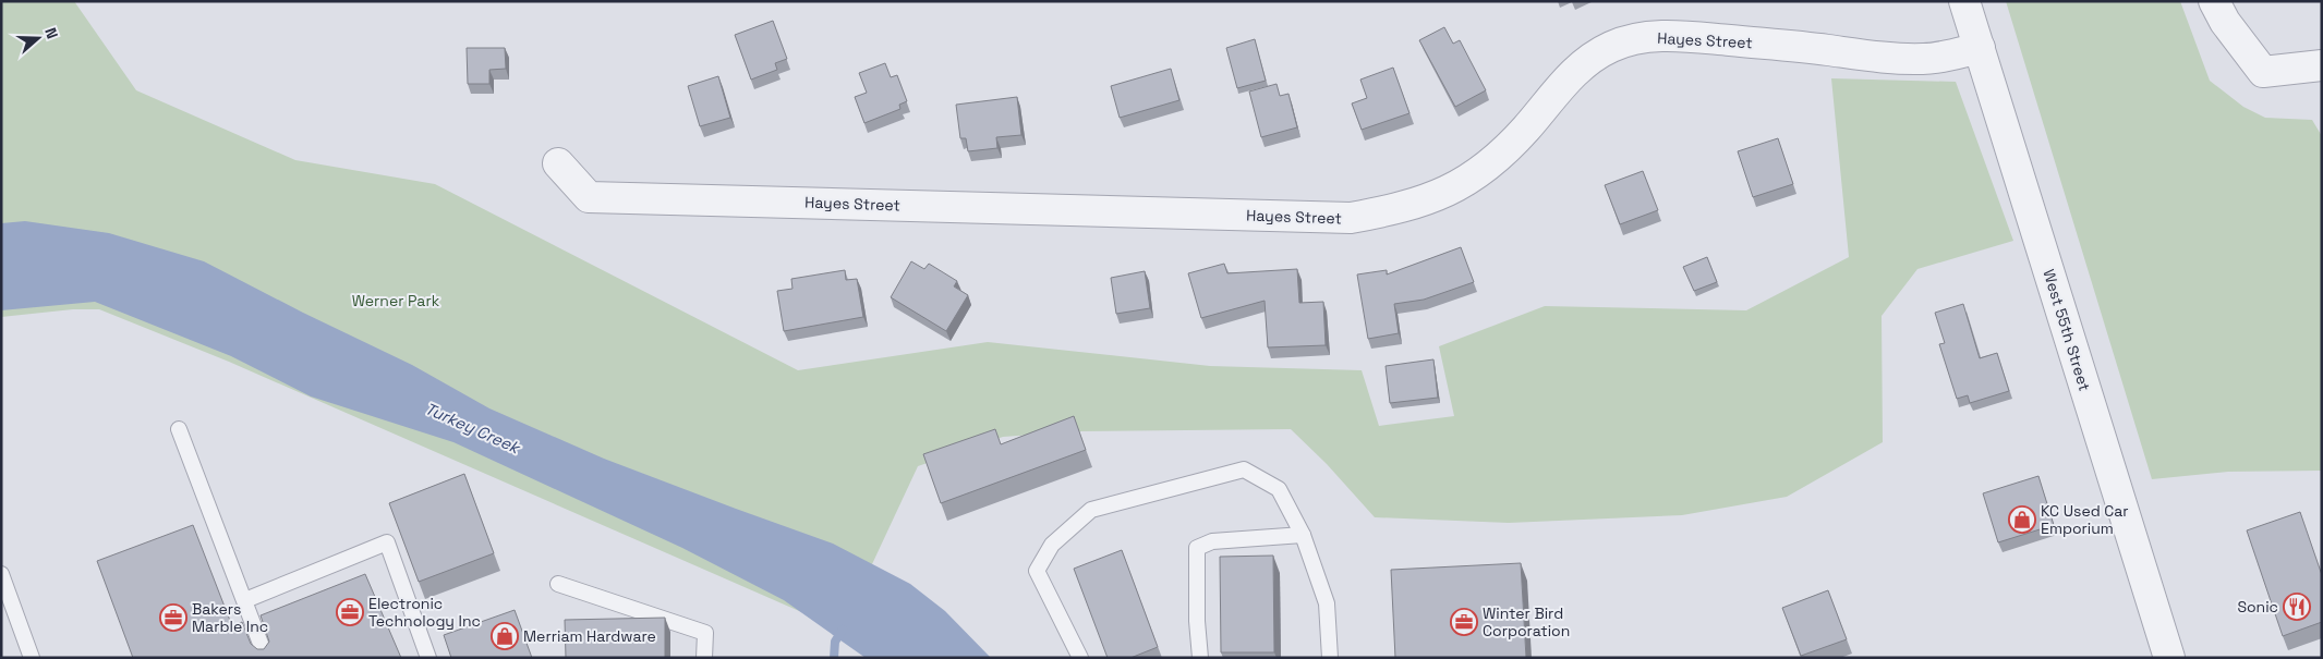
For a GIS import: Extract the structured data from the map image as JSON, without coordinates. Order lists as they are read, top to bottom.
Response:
{
  "streets": {
    "street": ["Hayes Street", "West 55th Street"]
  },
  "crossings": [
    ["Hayes Street", "West 55th Street"]
  ],
  "water": ["Turkey Creek"],
  "parks": ["Werner Park"],
  "places": {
    "shop": ["KC Used Car Emporium", "Merriam Hardware"],
    "restaurant": ["Sonic"],
    "office": ["Electronic Technology Inc", "Bakers Marble Inc", "Winter Bird Corporation"]
  },
  "north": "right"
}
